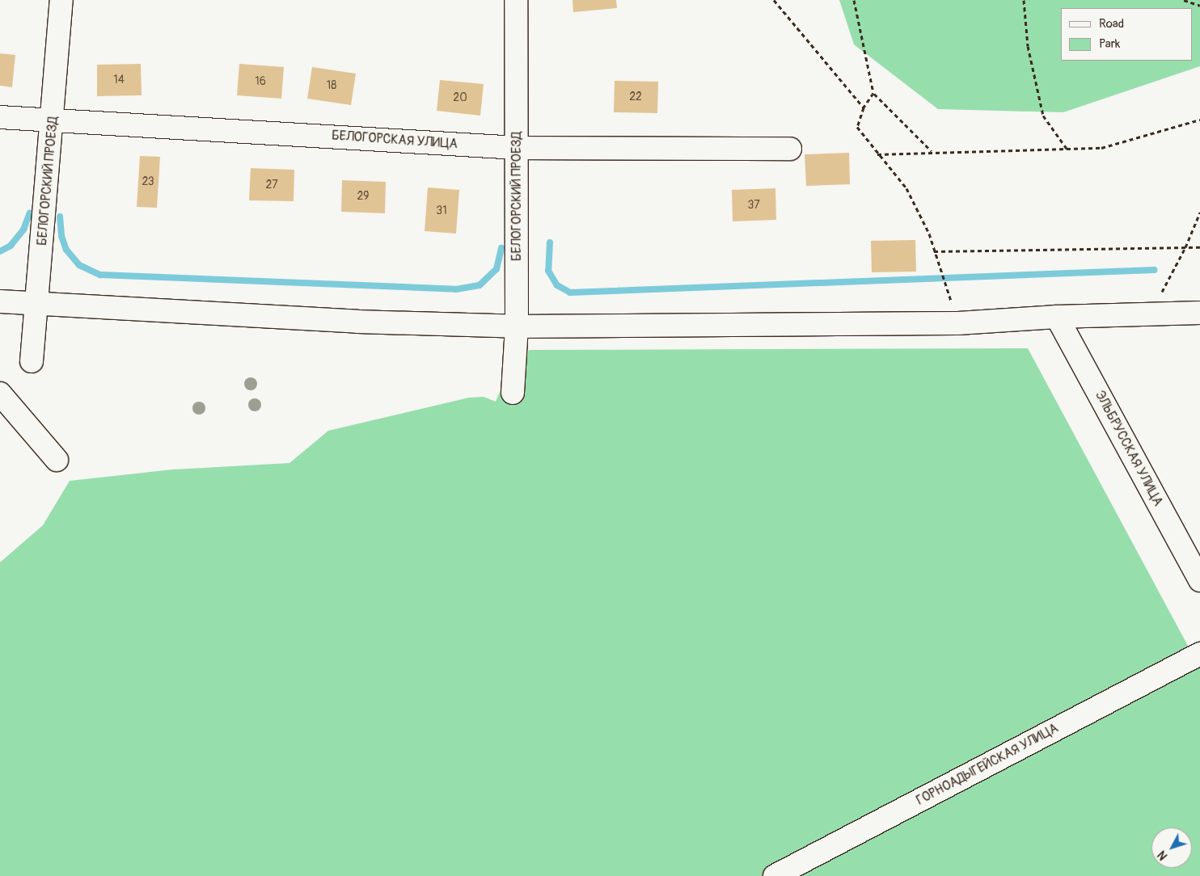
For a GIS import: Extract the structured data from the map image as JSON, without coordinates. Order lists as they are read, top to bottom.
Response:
{
  "streets": {
    "street": [
      "БЕЛОГОРСКАЯ УЛИЦА",
      "БЕЛОГОРСКИЙ ПРОЕЗД",
      "ЭЛЬБРУССКАЯ УЛИЦА",
      "ГОРНОАДЫГЕЙСКАЯ УЛИЦА"
    ]
  },
  "crossings": [
    ["БЕЛОГОРСКАЯ УЛИЦА", "БЕЛОГОРСКИЙ ПРОЕЗД"]
  ],
  "house_numbers": [
    "14",
    "16",
    "18",
    "22",
    "20",
    "23",
    "27",
    "29",
    "37",
    "31"
  ],
  "legend": ["Road", "Park"],
  "north": "bottom left"
}
